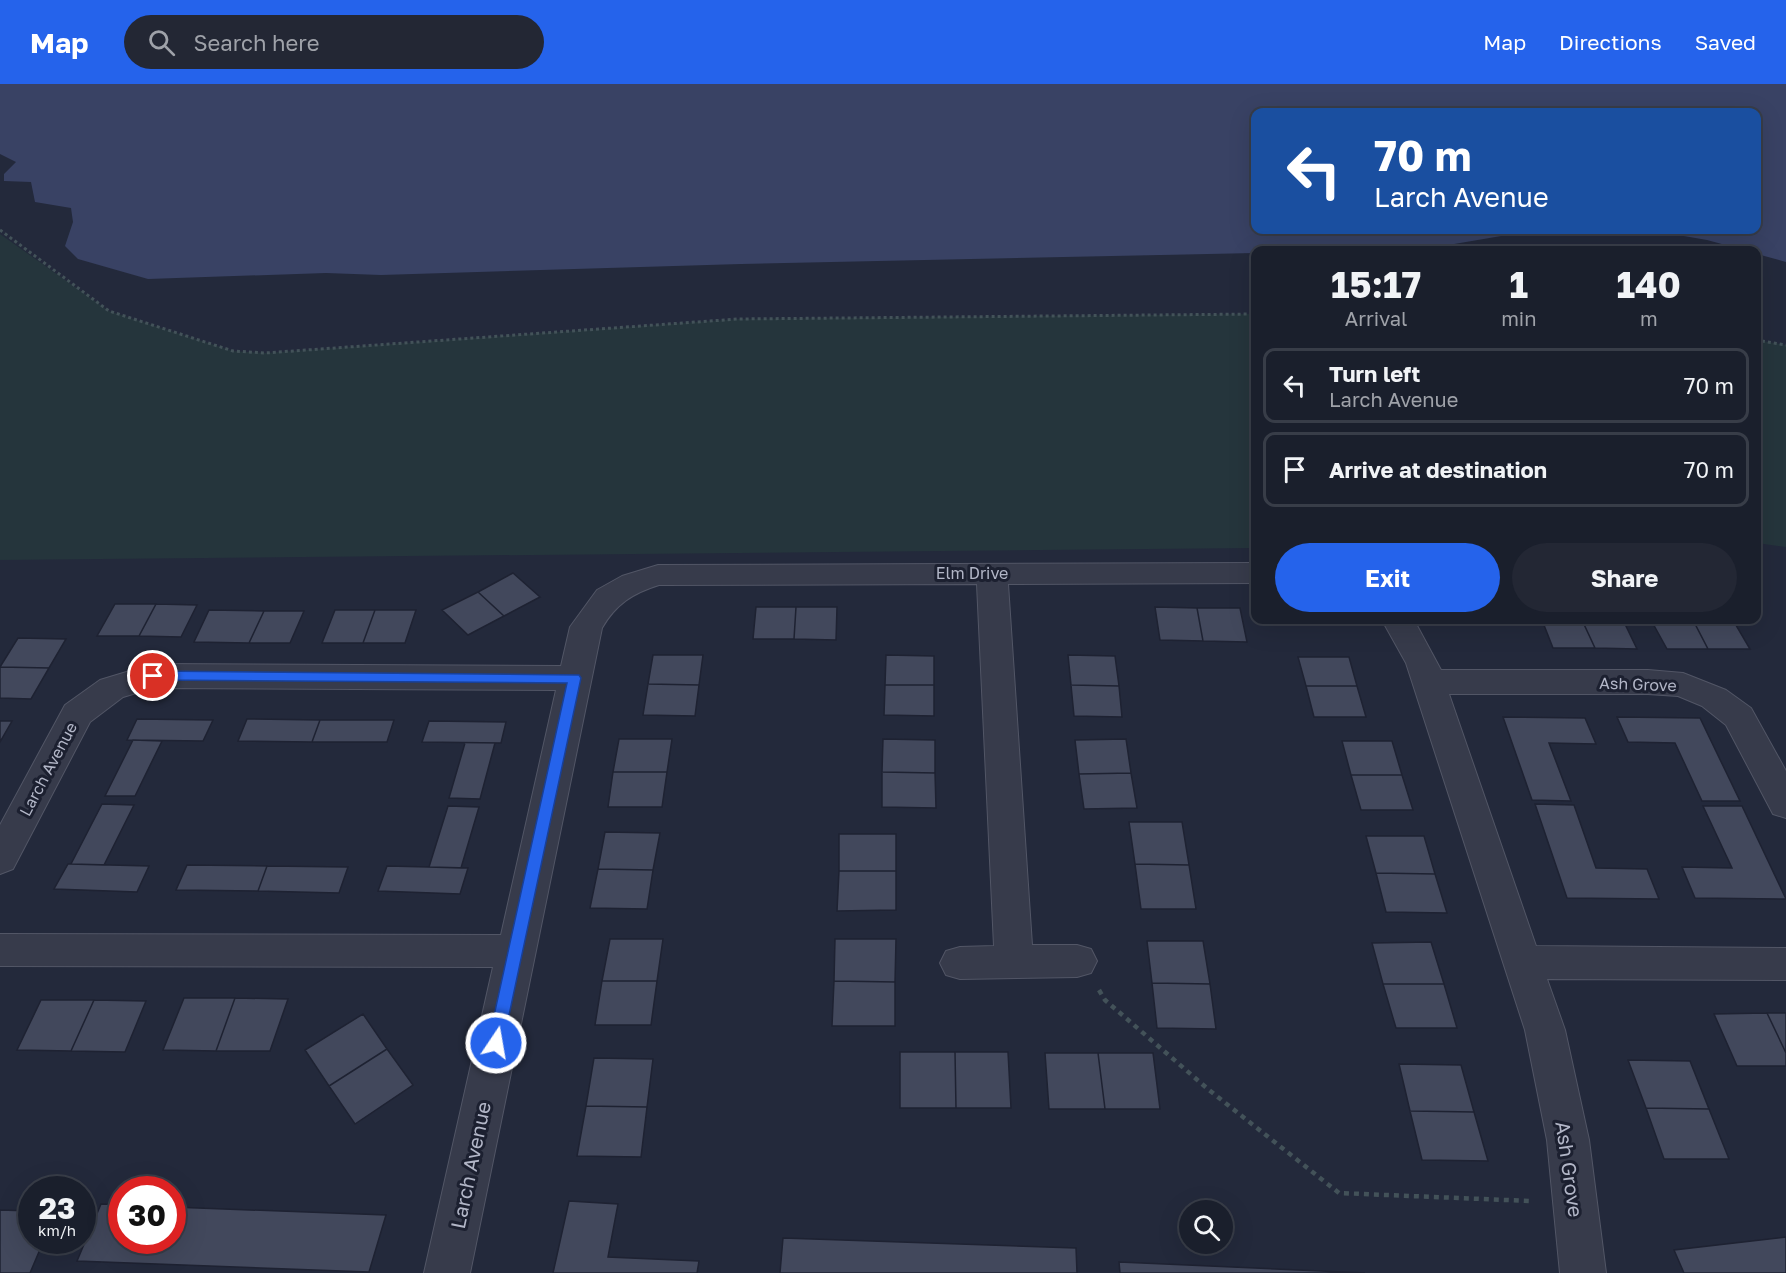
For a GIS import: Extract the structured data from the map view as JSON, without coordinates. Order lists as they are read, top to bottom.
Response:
{
  "streets": {
    "street": ["Elm Drive", "Ash Grove", "Larch Avenue"]
  },
  "crossings": [
    ["Elm Drive", "Larch Avenue"]
  ],
  "page": {
    "header": "Map",
    "search": "Search here",
    "nav": ["Map", "Directions", "Saved"],
    "turn": ["70 m", "Larch Avenue"],
    "eta": [
      "15:17",
      "Arrival",
      "1",
      "min",
      "140",
      "m"
    ],
    "list": [
      {
        "name": "Turn left",
        "note": "Larch Avenue",
        "value": "70 m"
      },
      {
        "name": "Arrive at destination",
        "value": "70 m"
      }
    ],
    "buttons": ["Exit", "Share"],
    "speed": "23 km/h",
    "limit": "30"
  }
}
